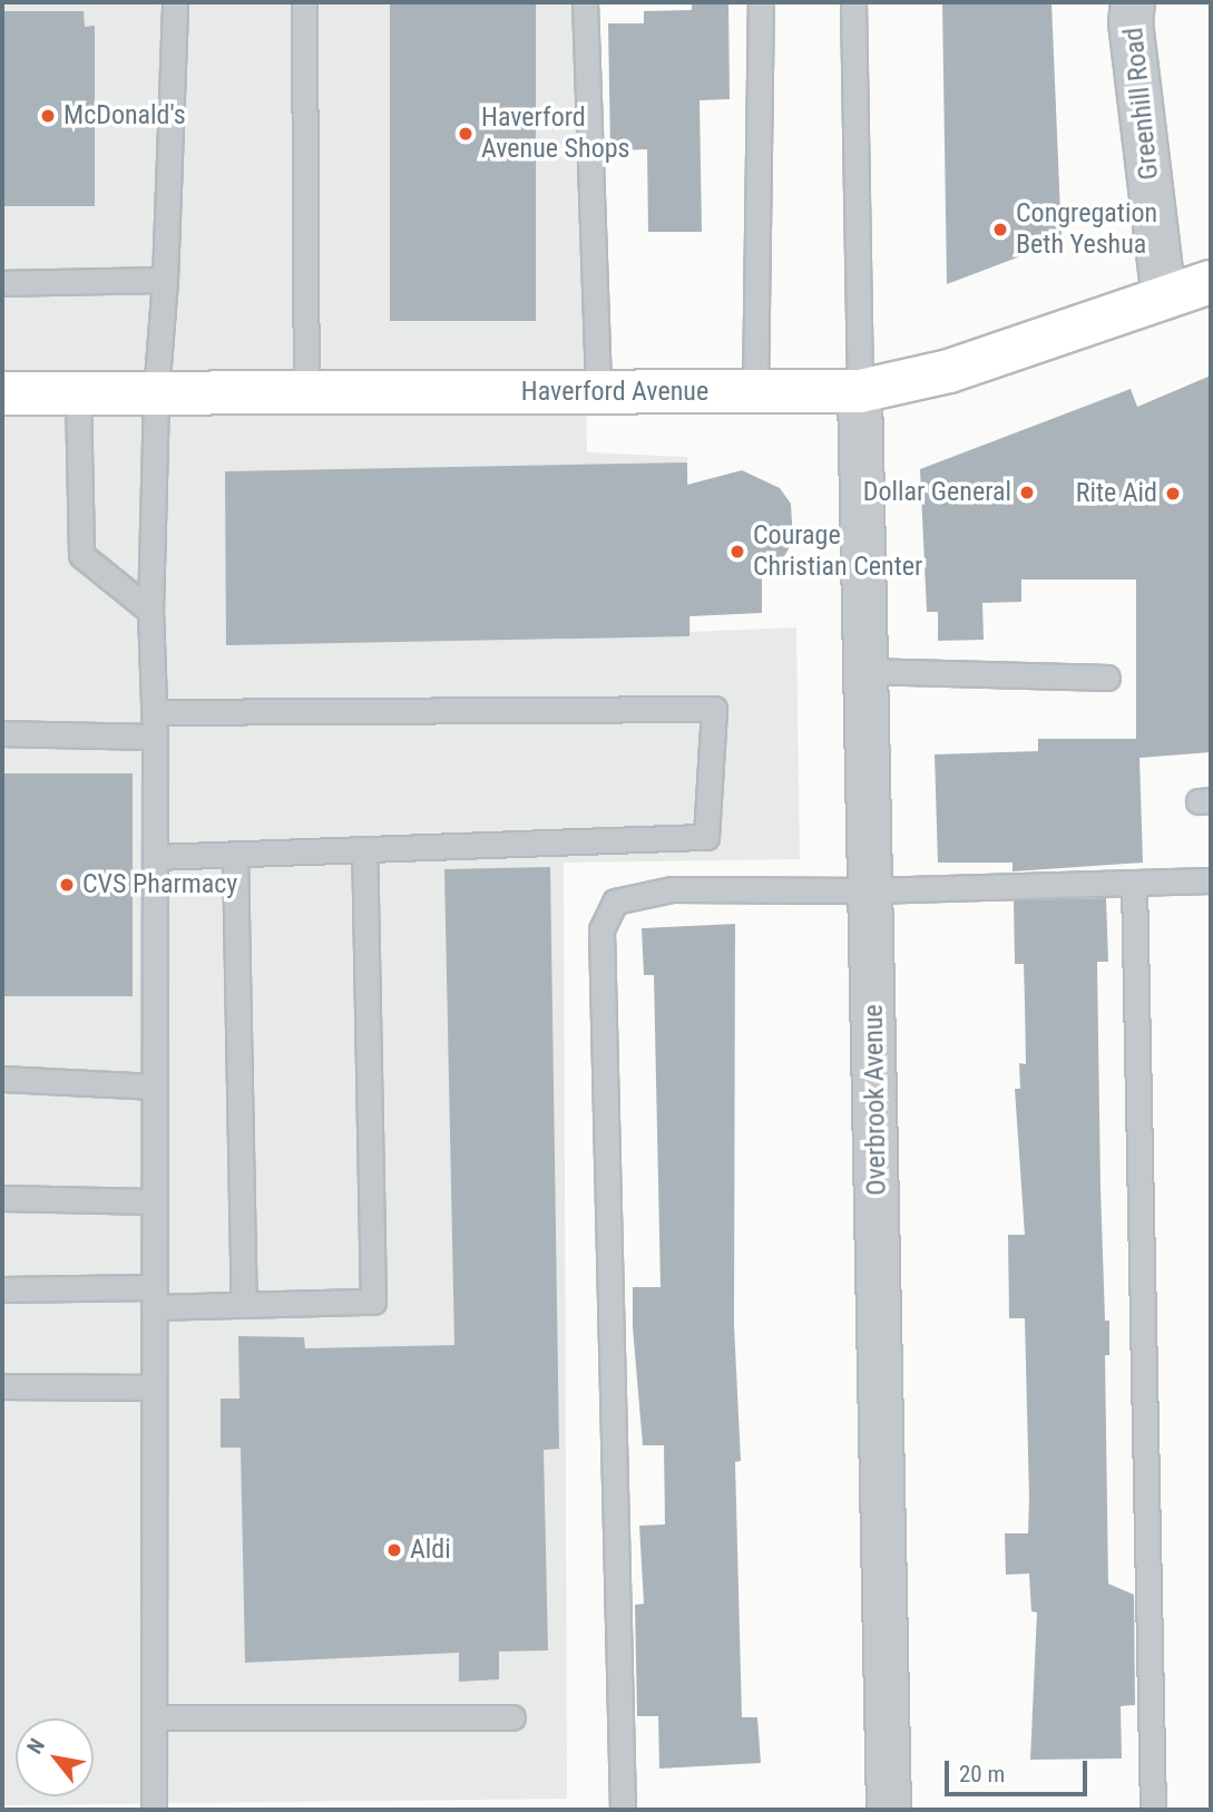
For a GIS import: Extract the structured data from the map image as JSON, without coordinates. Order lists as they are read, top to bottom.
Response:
{
  "streets": {
    "main road": ["Haverford Avenue"],
    "street": ["Greenhill Road", "Overbrook Avenue"]
  },
  "crossings": [
    ["Greenhill Road", "Haverford Avenue"],
    ["Haverford Avenue", "Overbrook Avenue"]
  ],
  "places": [
    "McDonald's",
    "Haverford Avenue Shops",
    "Congregation Beth Yeshua",
    "Dollar General",
    "Rite Aid",
    "Courage Christian Center",
    "CVS Pharmacy",
    "Aldi"
  ],
  "scale_bar": "20 m",
  "north": "top left"
}
